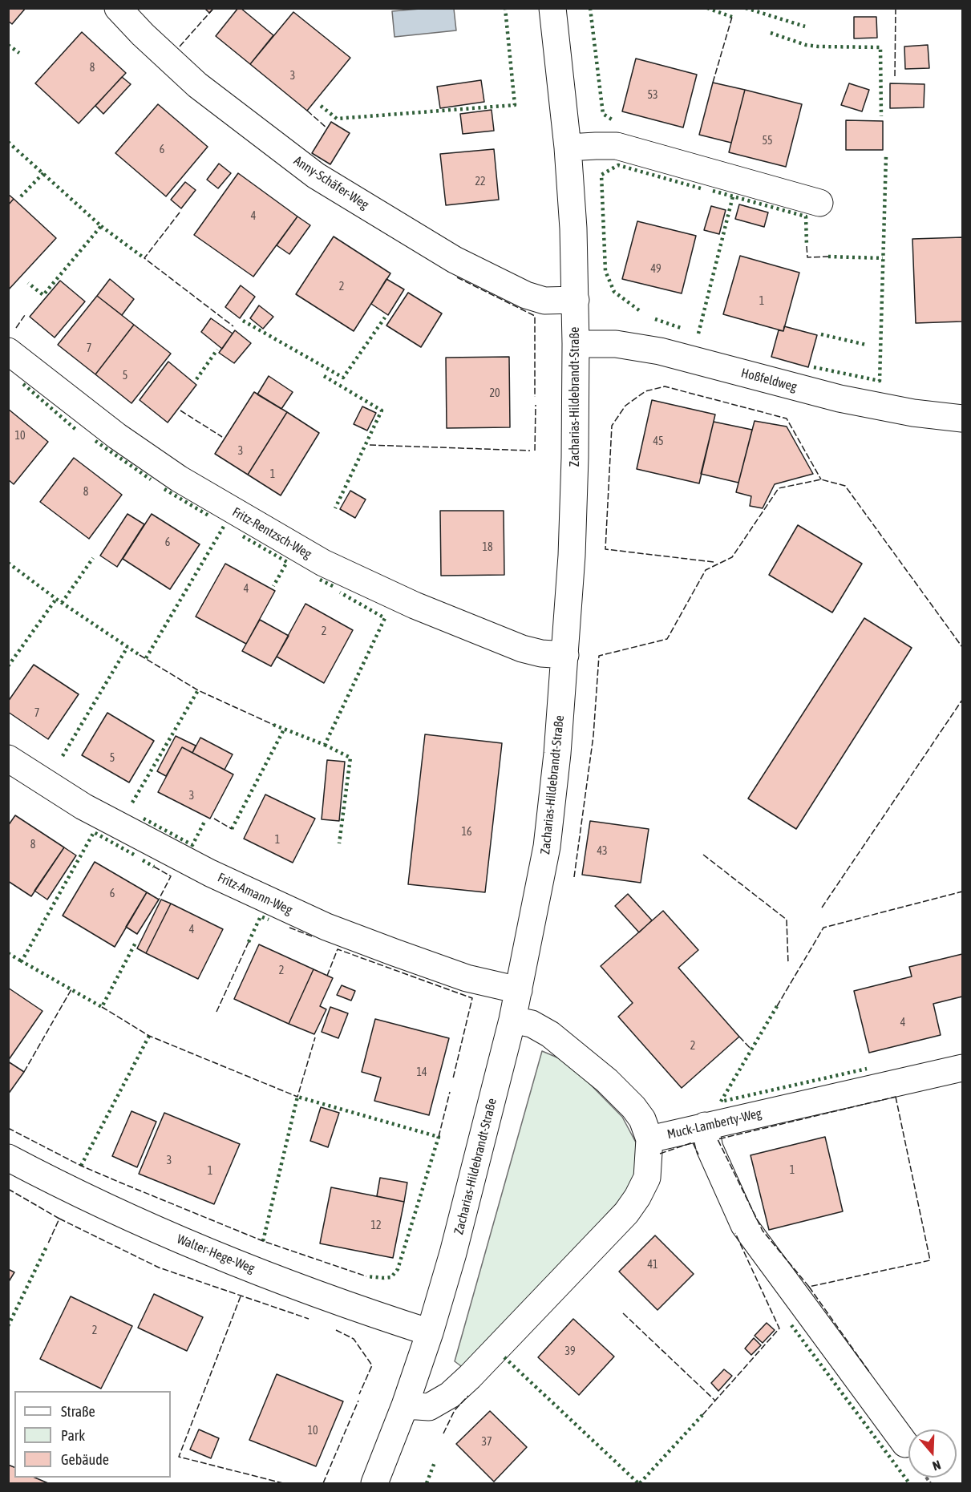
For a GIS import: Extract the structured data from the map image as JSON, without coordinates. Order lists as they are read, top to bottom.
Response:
{
  "streets": {
    "street": [
      "Anny-Schäfer-Weg",
      "Hoßfeldweg",
      "Zacharias-Hildebrandt-Straße",
      "Fritz-Rentzsch-Weg",
      "Fritz-Amann-Weg",
      "Muck-Lamberty-Weg",
      "Walter-Hege-Weg"
    ]
  },
  "crossings": [
    ["Anny-Schäfer-Weg", "Zacharias-Hildebrandt-Straße"],
    ["Hoßfeldweg", "Zacharias-Hildebrandt-Straße"],
    ["Zacharias-Hildebrandt-Straße", "Fritz-Rentzsch-Weg"],
    ["Zacharias-Hildebrandt-Straße", "Fritz-Amann-Weg"],
    ["Zacharias-Hildebrandt-Straße", "Muck-Lamberty-Weg"],
    ["Zacharias-Hildebrandt-Straße", "Walter-Hege-Weg"]
  ],
  "house_numbers": [
    "8",
    "3",
    "53",
    "55",
    "6",
    "22",
    "4",
    "49",
    "2",
    "1",
    "7",
    "5",
    "20",
    "10",
    "45",
    "3",
    "1",
    "8",
    "6",
    "18",
    "4",
    "2",
    "7",
    "5",
    "3",
    "16",
    "1",
    "8",
    "43",
    "6",
    "4",
    "2",
    "4",
    "2",
    "14",
    "3",
    "1",
    "1",
    "12",
    "41",
    "2",
    "39",
    "10",
    "37"
  ],
  "legend": ["Straße", "Park", "Gebäude"],
  "north": "bottom"
}
